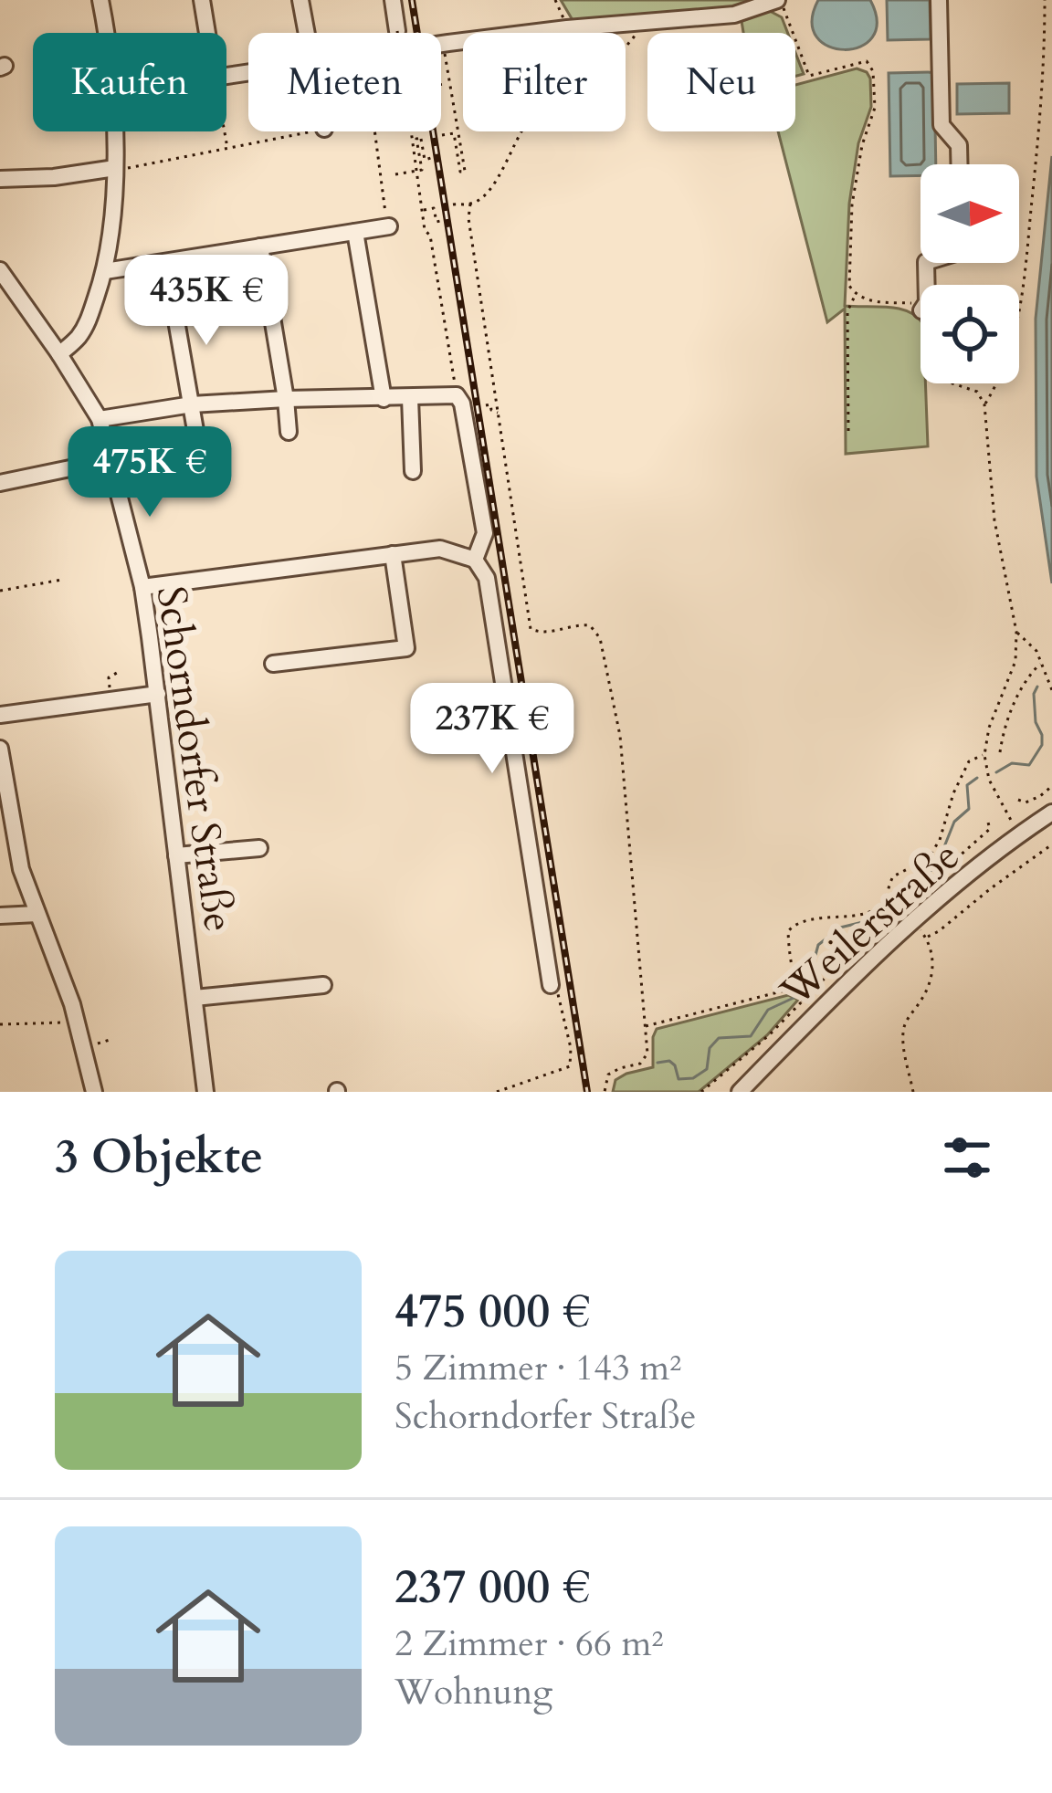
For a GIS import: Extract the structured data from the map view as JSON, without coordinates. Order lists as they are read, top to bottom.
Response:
{
  "streets": {
    "street": ["Schorndorfer Straße", "Weilerstraße"]
  },
  "north": "right",
  "page": {
    "chip": [
      "Kaufen",
      "Mieten",
      "Filter",
      "Neu"
    ],
    "price": ["435K €", "475K €", "237K €"],
    "heading": "3 Objekte",
    "list": [
      {
        "name": "475 000 €",
        "note": "5 Zimmer · 143 m² · Schorndorfer Straße"
      },
      {
        "name": "237 000 €",
        "note": "2 Zimmer · 66 m² · Wohnung"
      }
    ]
  }
}
